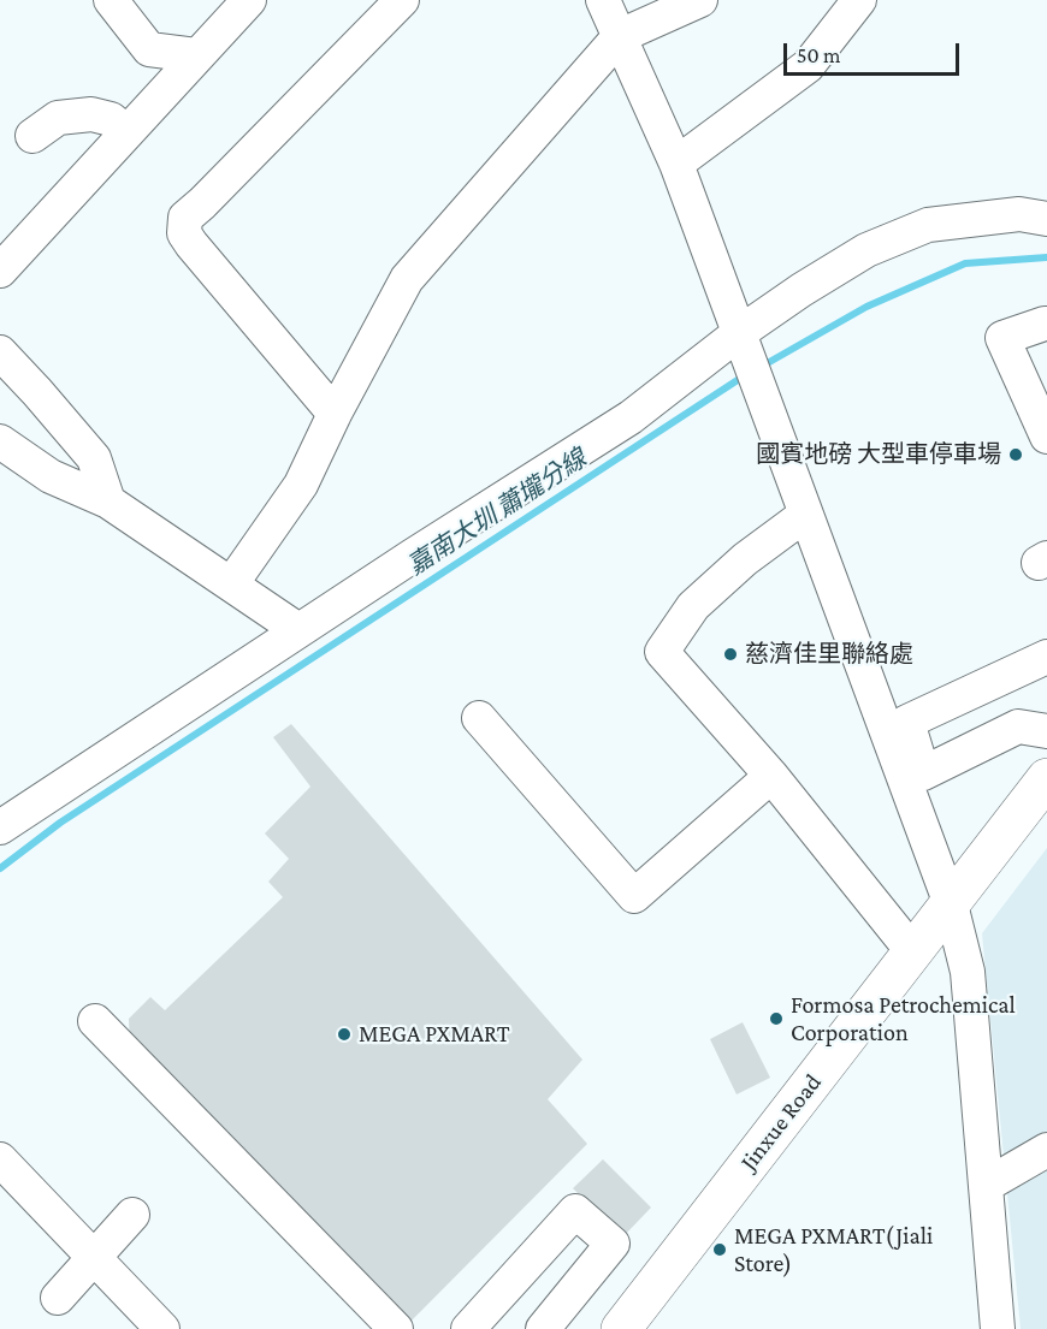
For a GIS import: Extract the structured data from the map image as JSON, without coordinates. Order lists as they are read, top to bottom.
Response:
{
  "streets": {
    "main road": ["Jinxue Road"]
  },
  "water": ["嘉南大圳 蕭壠分線"],
  "places": [
    "國賓地磅 大型車停車場",
    "慈濟佳里聯絡處",
    "Formosa Petrochemical Corporation",
    "MEGA PXMART",
    "MEGA PXMART(Jiali Store)"
  ],
  "scale_bar": "50 m"
}
